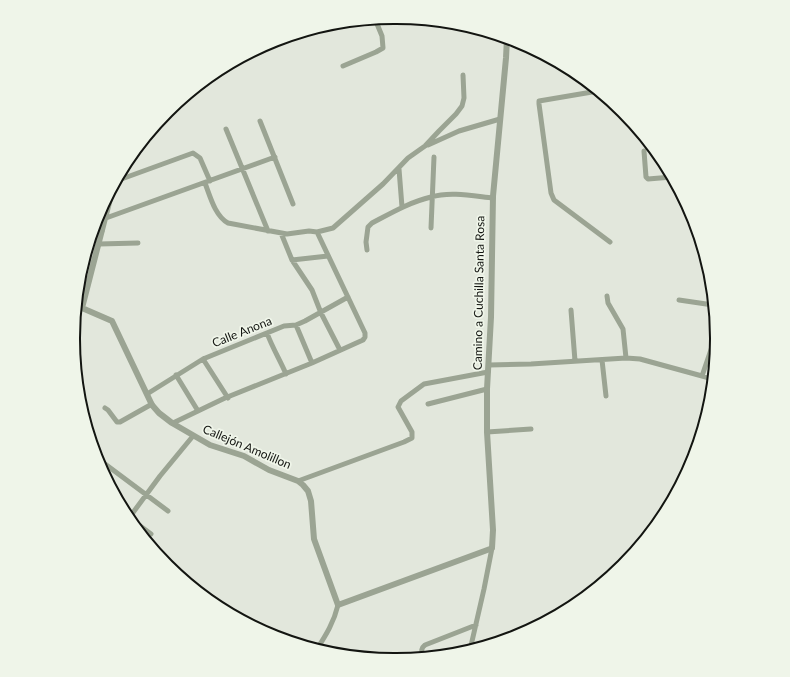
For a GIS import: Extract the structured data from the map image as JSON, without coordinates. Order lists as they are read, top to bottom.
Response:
{
  "streets": {
    "street": ["Camino a Cuchilla Santa Rosa", "Calle Anona", "Callejón Amolillon"]
  },
  "crossings": [
    ["Calle Anona", "Callejón Amolillon"]
  ]
}
